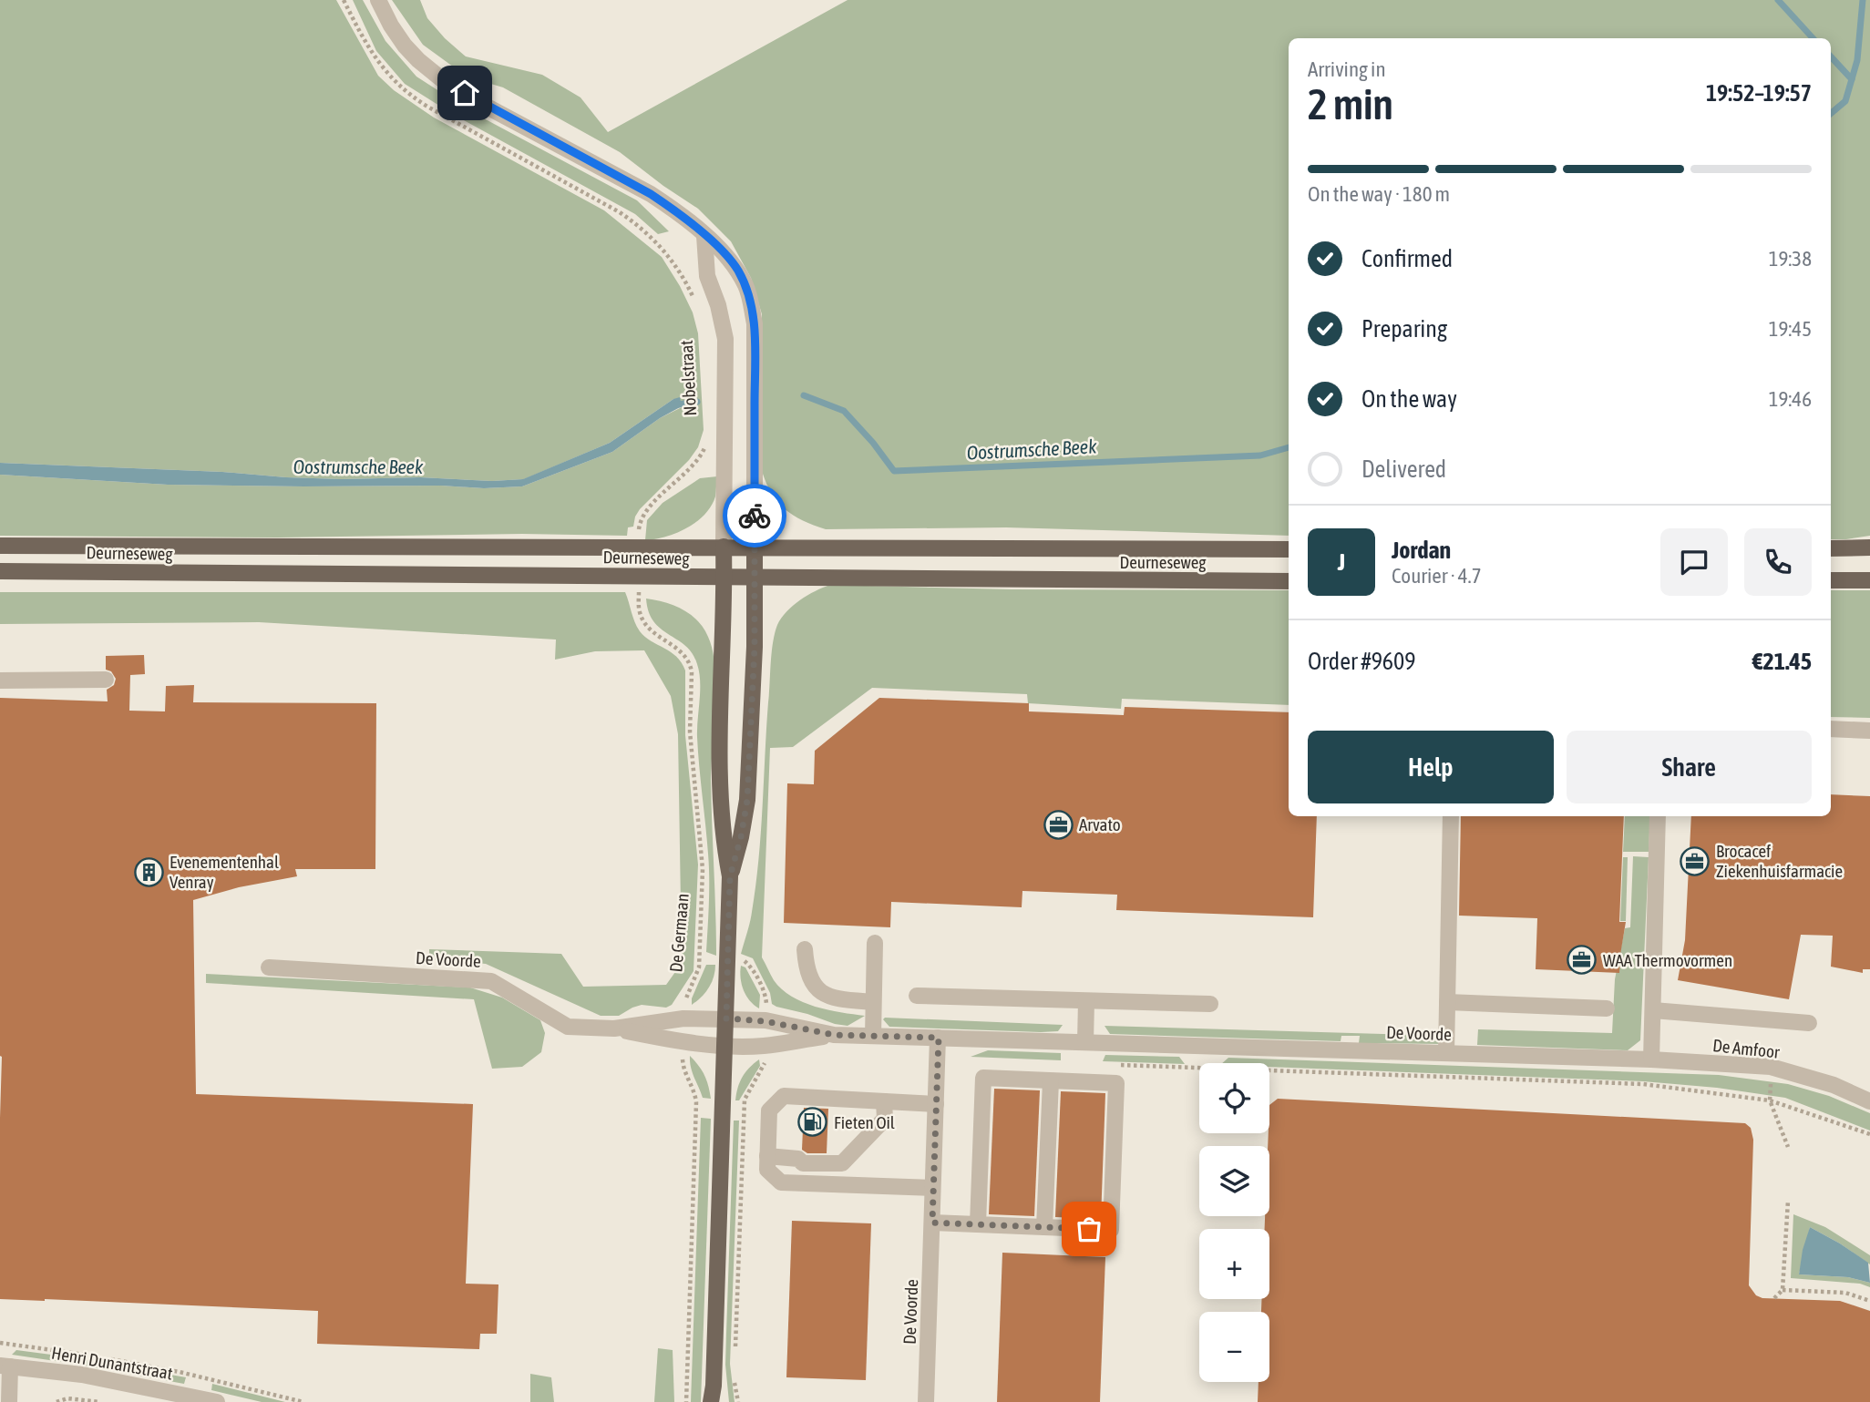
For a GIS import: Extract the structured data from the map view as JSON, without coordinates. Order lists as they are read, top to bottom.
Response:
{
  "streets": {
    "main road": ["Deurneseweg"],
    "street": [
      "Nobelstraat",
      "De Voorde",
      "De Amfoor",
      "Henri Dunantstraat"
    ],
    "path": ["De Germaan"]
  },
  "crossings": [
    ["Nobelstraat", "Deurneseweg"],
    ["Deurneseweg", "De Germaan"],
    ["De Germaan", "De Voorde"],
    ["De Voorde", "De Amfoor"]
  ],
  "water": ["Oostrumsche Beek"],
  "places": {
    "office": ["Arvato", "Brocacef Ziekenhuisfarmacie", "WAA Thermovormen"],
    "building": ["Evenementenhal Venray"],
    "fuel station": ["Fieten Oil"]
  },
  "page": {
    "heading": ["2 min", "Arriving in", "19:52–19:57"],
    "panel": [
      "Jordan",
      "Courier · 4.7",
      "Order #9609",
      "€21.45"
    ],
    "bar": "On the way · 180 m",
    "list": [
      ["Confirmed", "19:38"],
      ["Preparing", "19:45"],
      ["On the way", "19:46"],
      "Delivered"
    ],
    "round": "J",
    "buttons": ["Help", "Share"],
    "map_buttons": ["+", "−"]
  }
}
